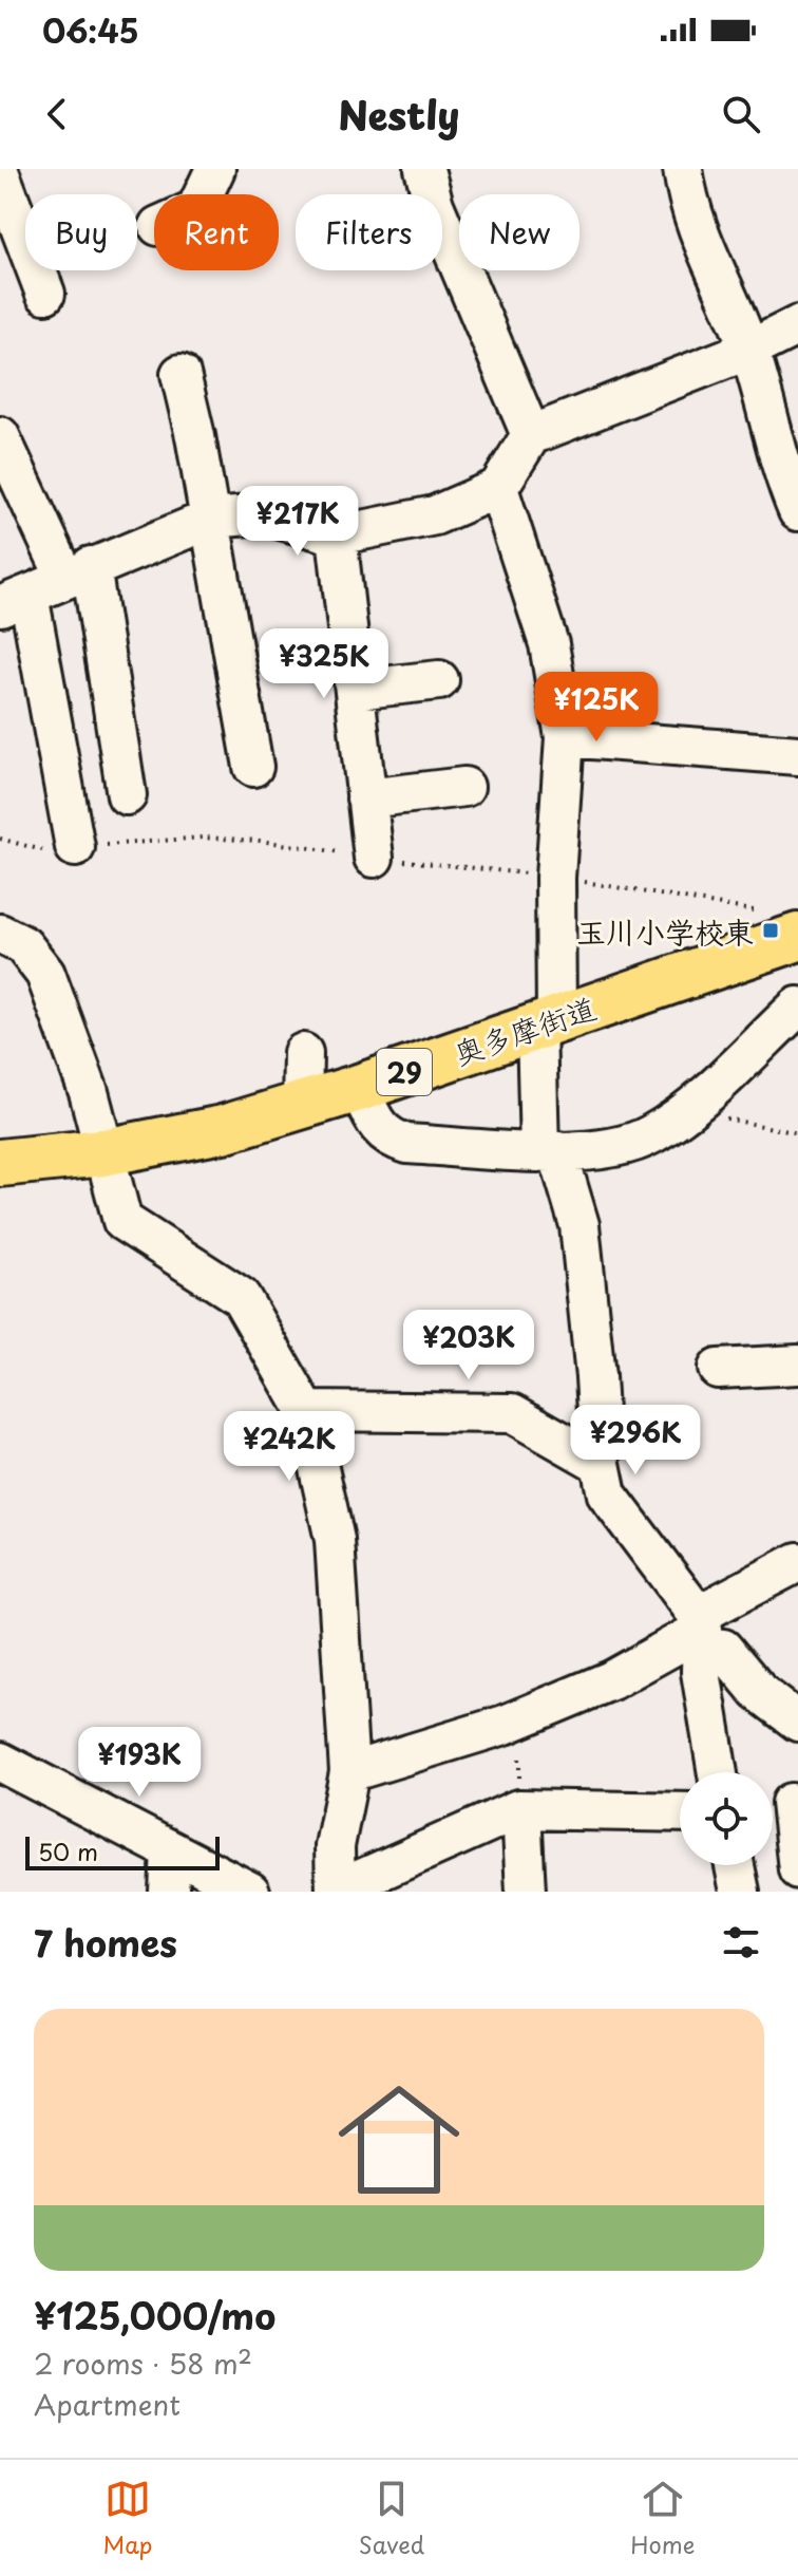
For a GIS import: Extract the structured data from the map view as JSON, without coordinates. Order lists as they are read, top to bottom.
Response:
{
  "streets": {
    "main road": ["奥多摩街道", "29"]
  },
  "places": {
    "transit": ["玉川小学校東"]
  },
  "scale_bar": "50 m",
  "page": {
    "status": "06:45",
    "header": "Nestly",
    "chip": [
      "Buy",
      "Rent",
      "Filters",
      "New"
    ],
    "price": [
      "¥217K",
      "¥325K",
      "¥125K",
      "¥203K",
      "¥296K",
      "¥242K",
      "¥193K"
    ],
    "scale": "50 m",
    "heading": "7 homes",
    "list": [
      {
        "name": "¥125,000/mo",
        "note": "2 rooms · 58 m² · Apartment"
      }
    ],
    "tabs": ["Map", "Saved", "Home"]
  }
}
